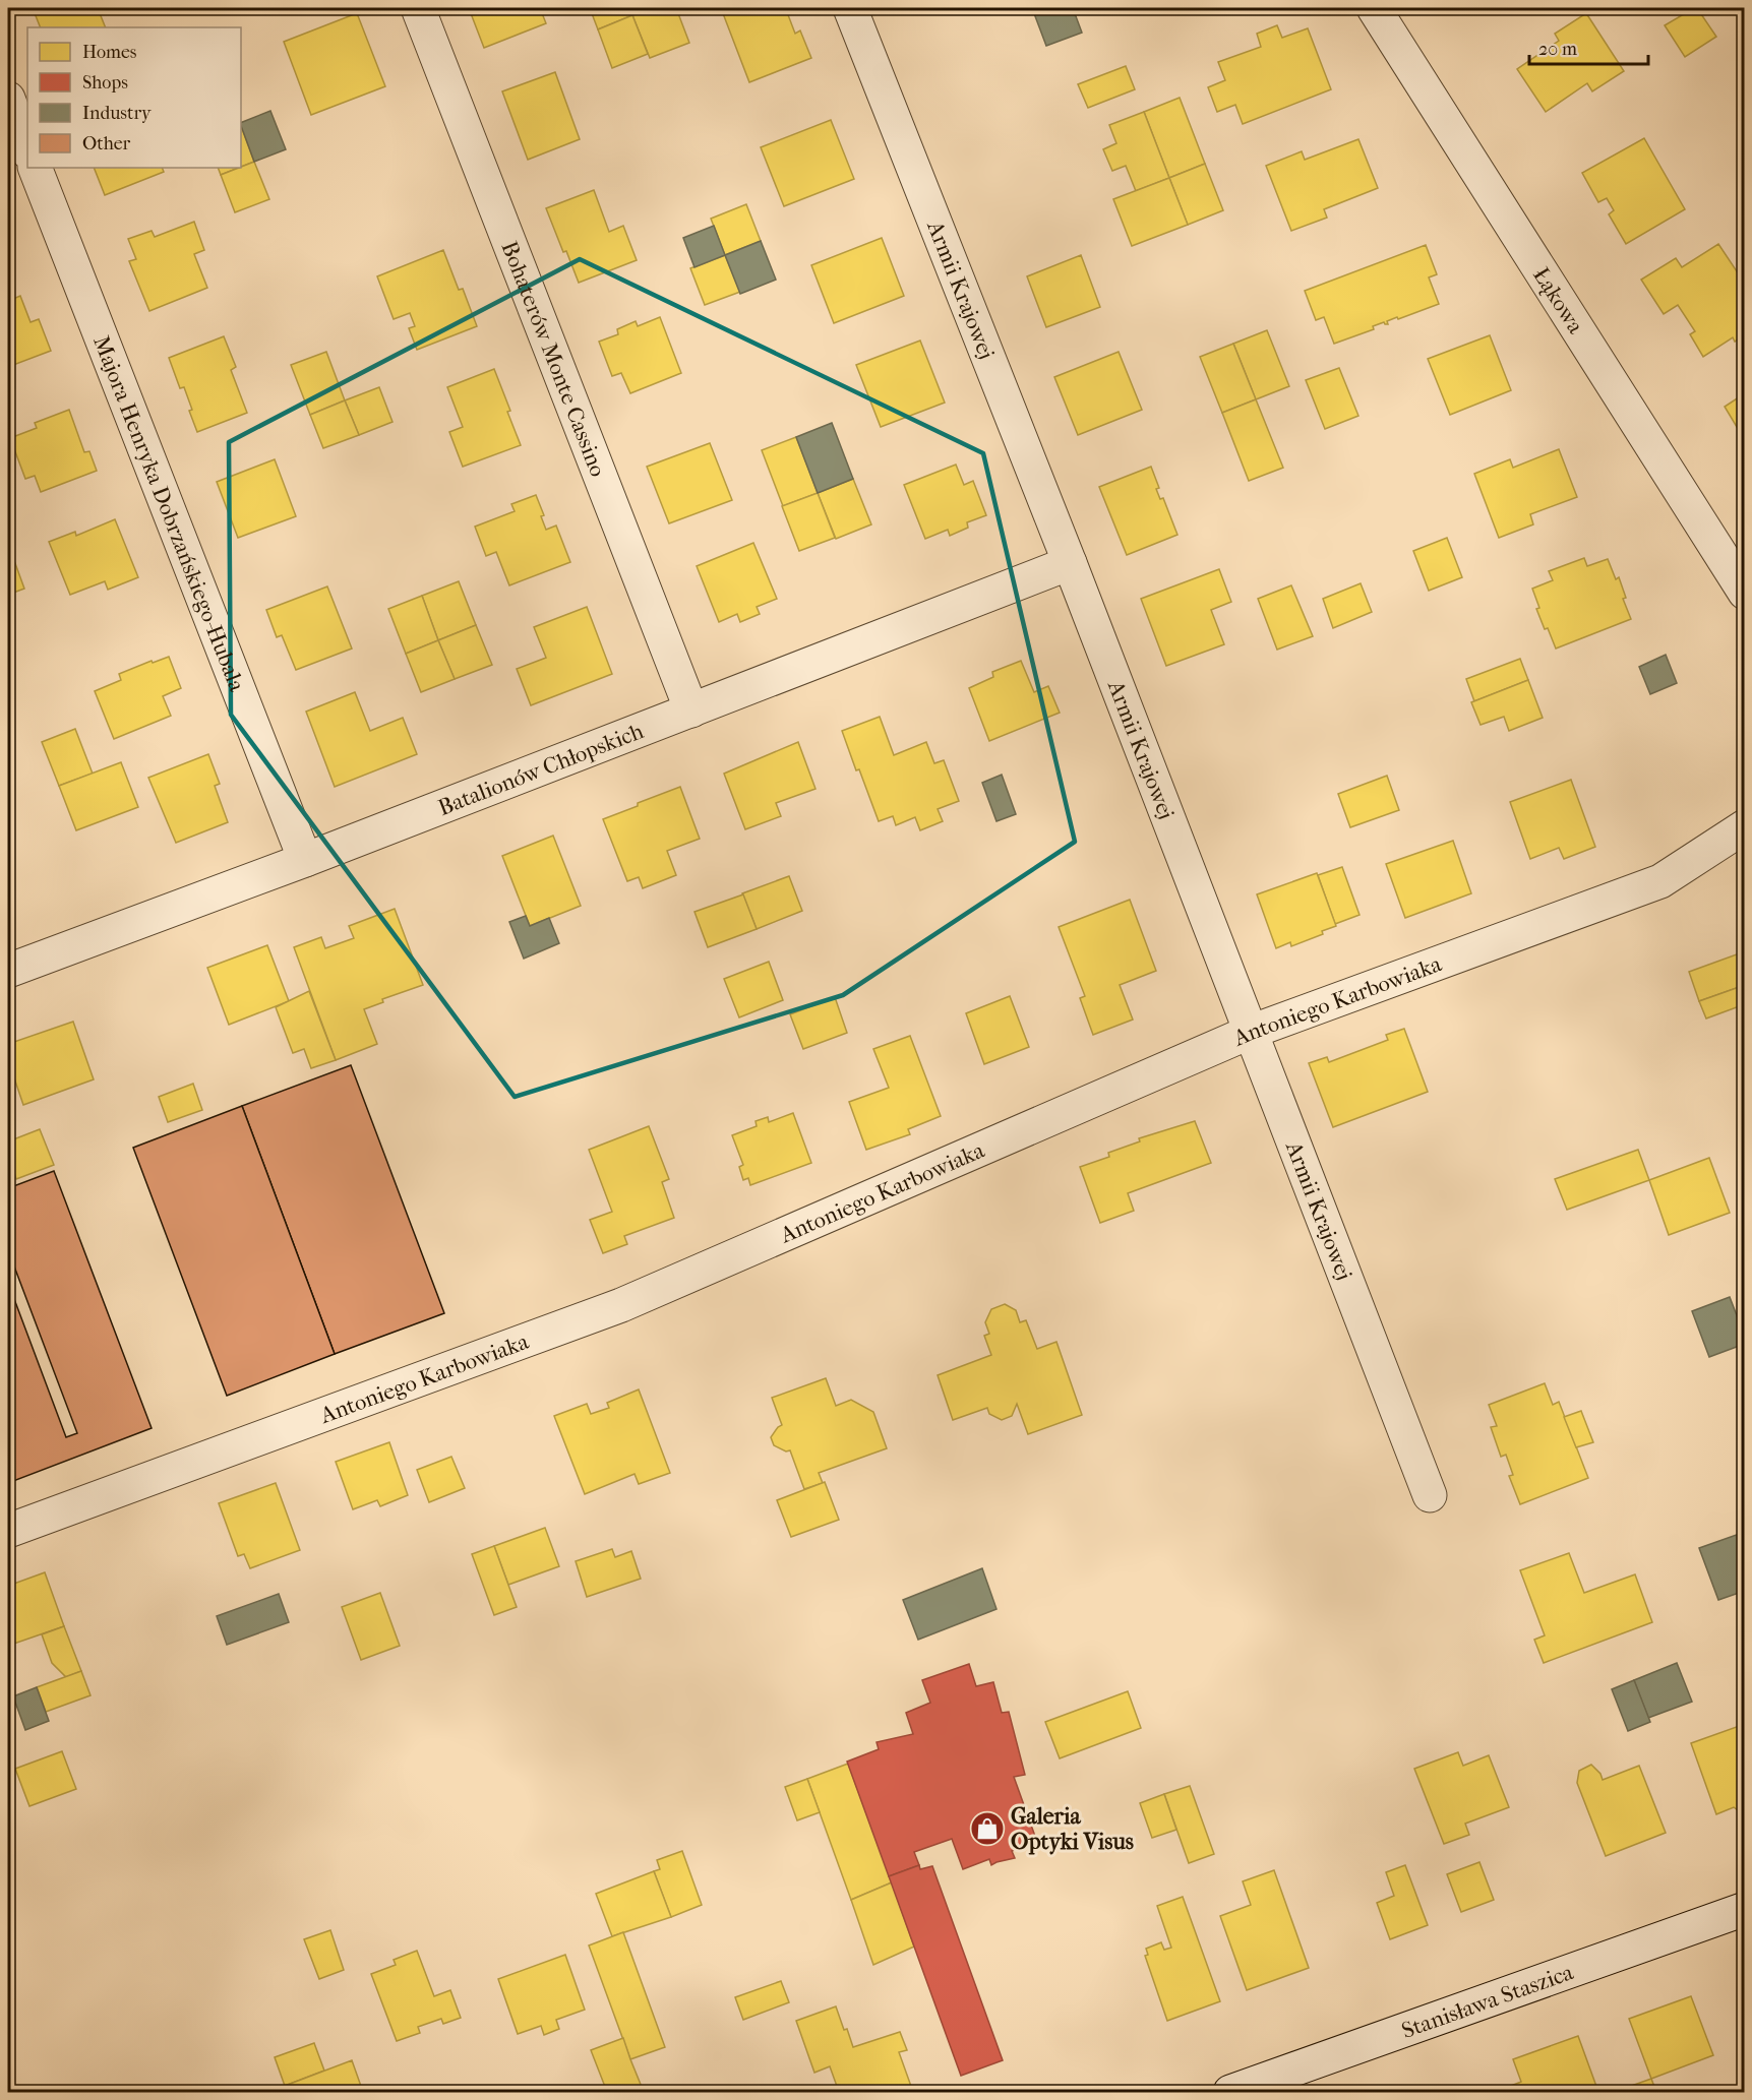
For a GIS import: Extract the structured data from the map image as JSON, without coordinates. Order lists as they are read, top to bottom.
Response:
{
  "streets": {
    "street": [
      "Armii Krajowej",
      "Łąkowa",
      "Bohaterów Monte Cassino",
      "Majora Henryka Dobrzańskiego-Hubala",
      "Batalionów Chłopskich",
      "Antoniego Karbowiaka",
      "Stanisława Staszica"
    ]
  },
  "crossings": [
    ["Armii Krajowej", "Batalionów Chłopskich"],
    ["Armii Krajowej", "Antoniego Karbowiaka"],
    ["Bohaterów Monte Cassino", "Batalionów Chłopskich"],
    ["Majora Henryka Dobrzańskiego-Hubala", "Batalionów Chłopskich"]
  ],
  "places": {
    "shop": ["Galeria Optyki Visus"]
  },
  "legend": [
    "Homes",
    "Shops",
    "Industry",
    "Other"
  ],
  "scale_bar": "20 m"
}
